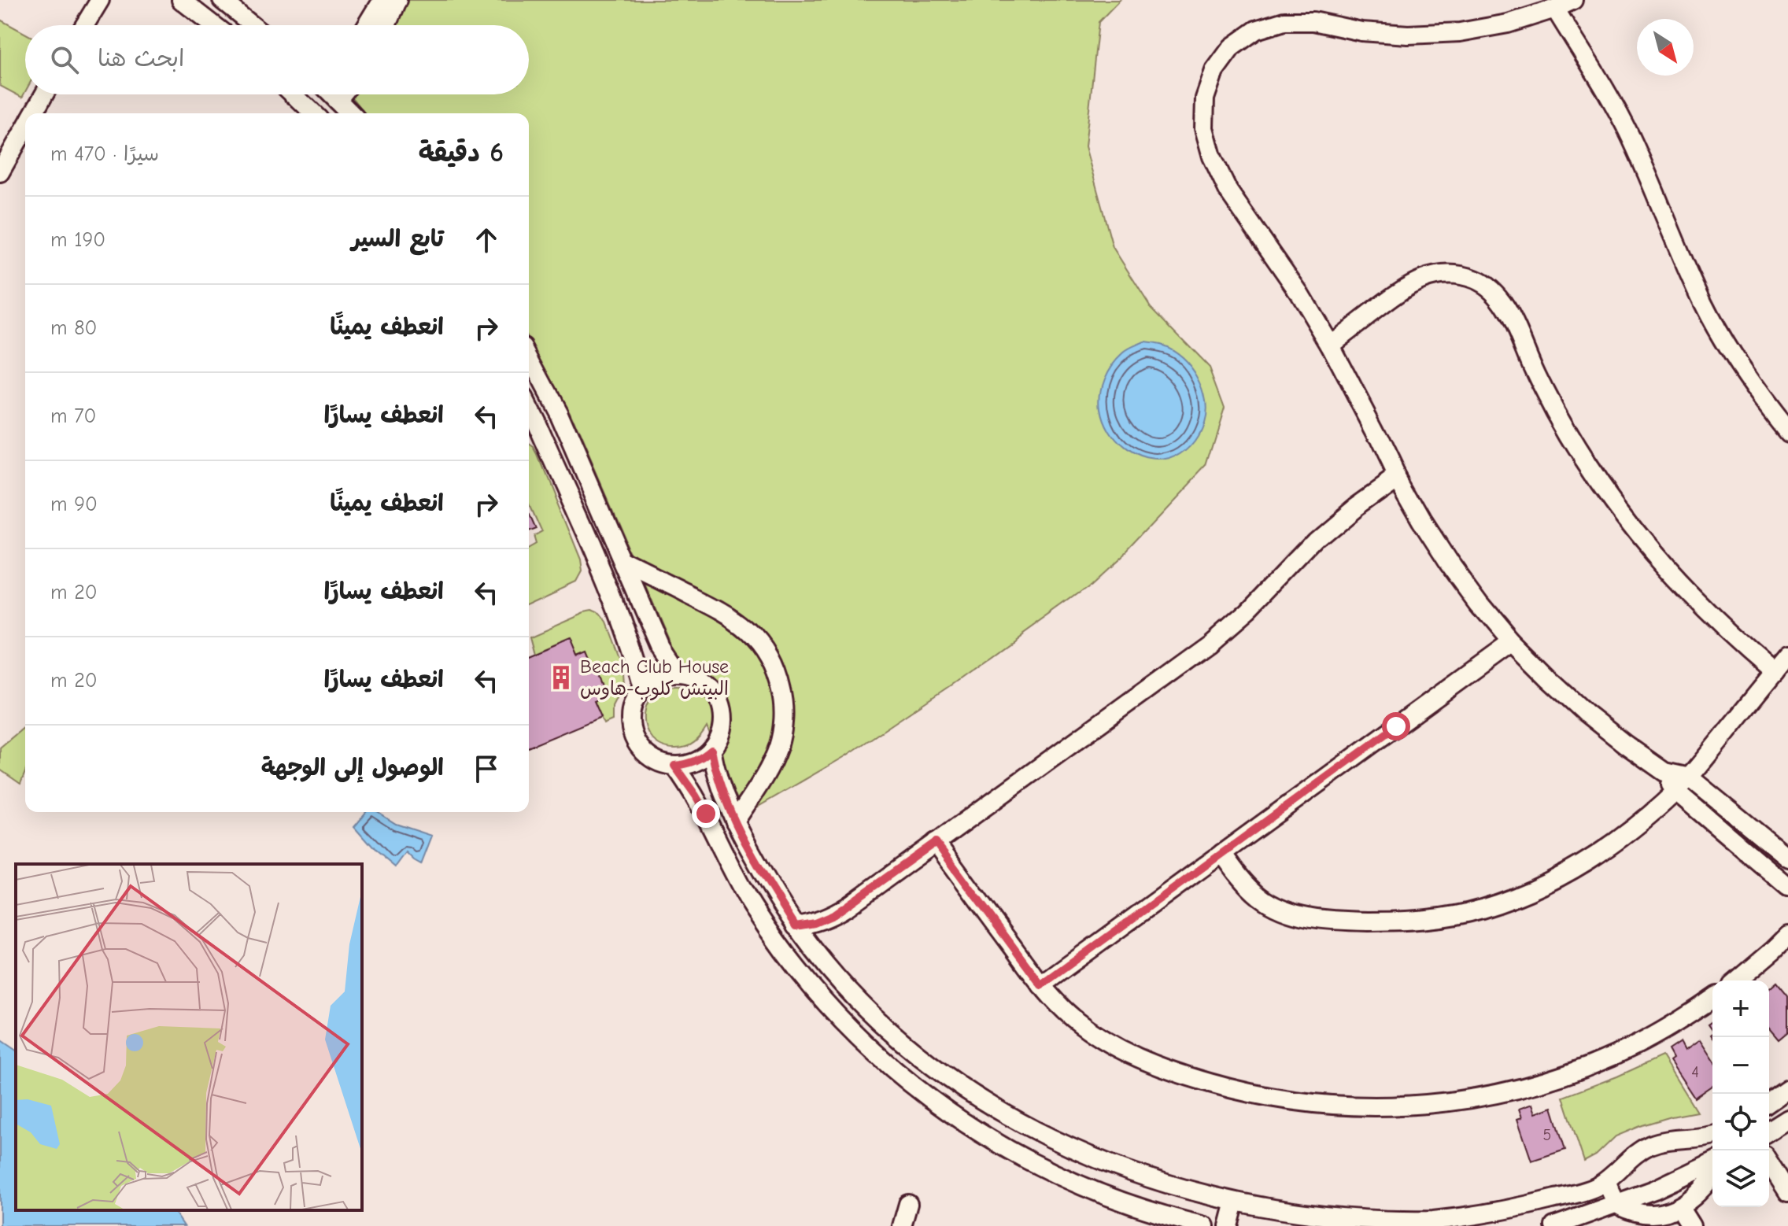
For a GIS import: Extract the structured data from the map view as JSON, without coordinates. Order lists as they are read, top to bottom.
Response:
{
  "places": {
    "building": ["Beach Club House البيتش كلوب-هاوس"]
  },
  "house_numbers": ["4", "5"],
  "north": "bottom right",
  "page": {
    "search": "ابحث هنا",
    "heading": ["6 دقيقة", "سيرًا · 470 m"],
    "list": [
      ["تابع السير", "190 m"],
      ["انعطف يمينًا", "80 m"],
      ["انعطف يسارًا", "70 m"],
      ["انعطف يمينًا", "90 m"],
      ["انعطف يسارًا", "20 m"],
      ["انعطف يسارًا", "20 m"],
      "الوصول إلى الوجهة"
    ],
    "map_buttons": ["+", "−"]
  }
}
